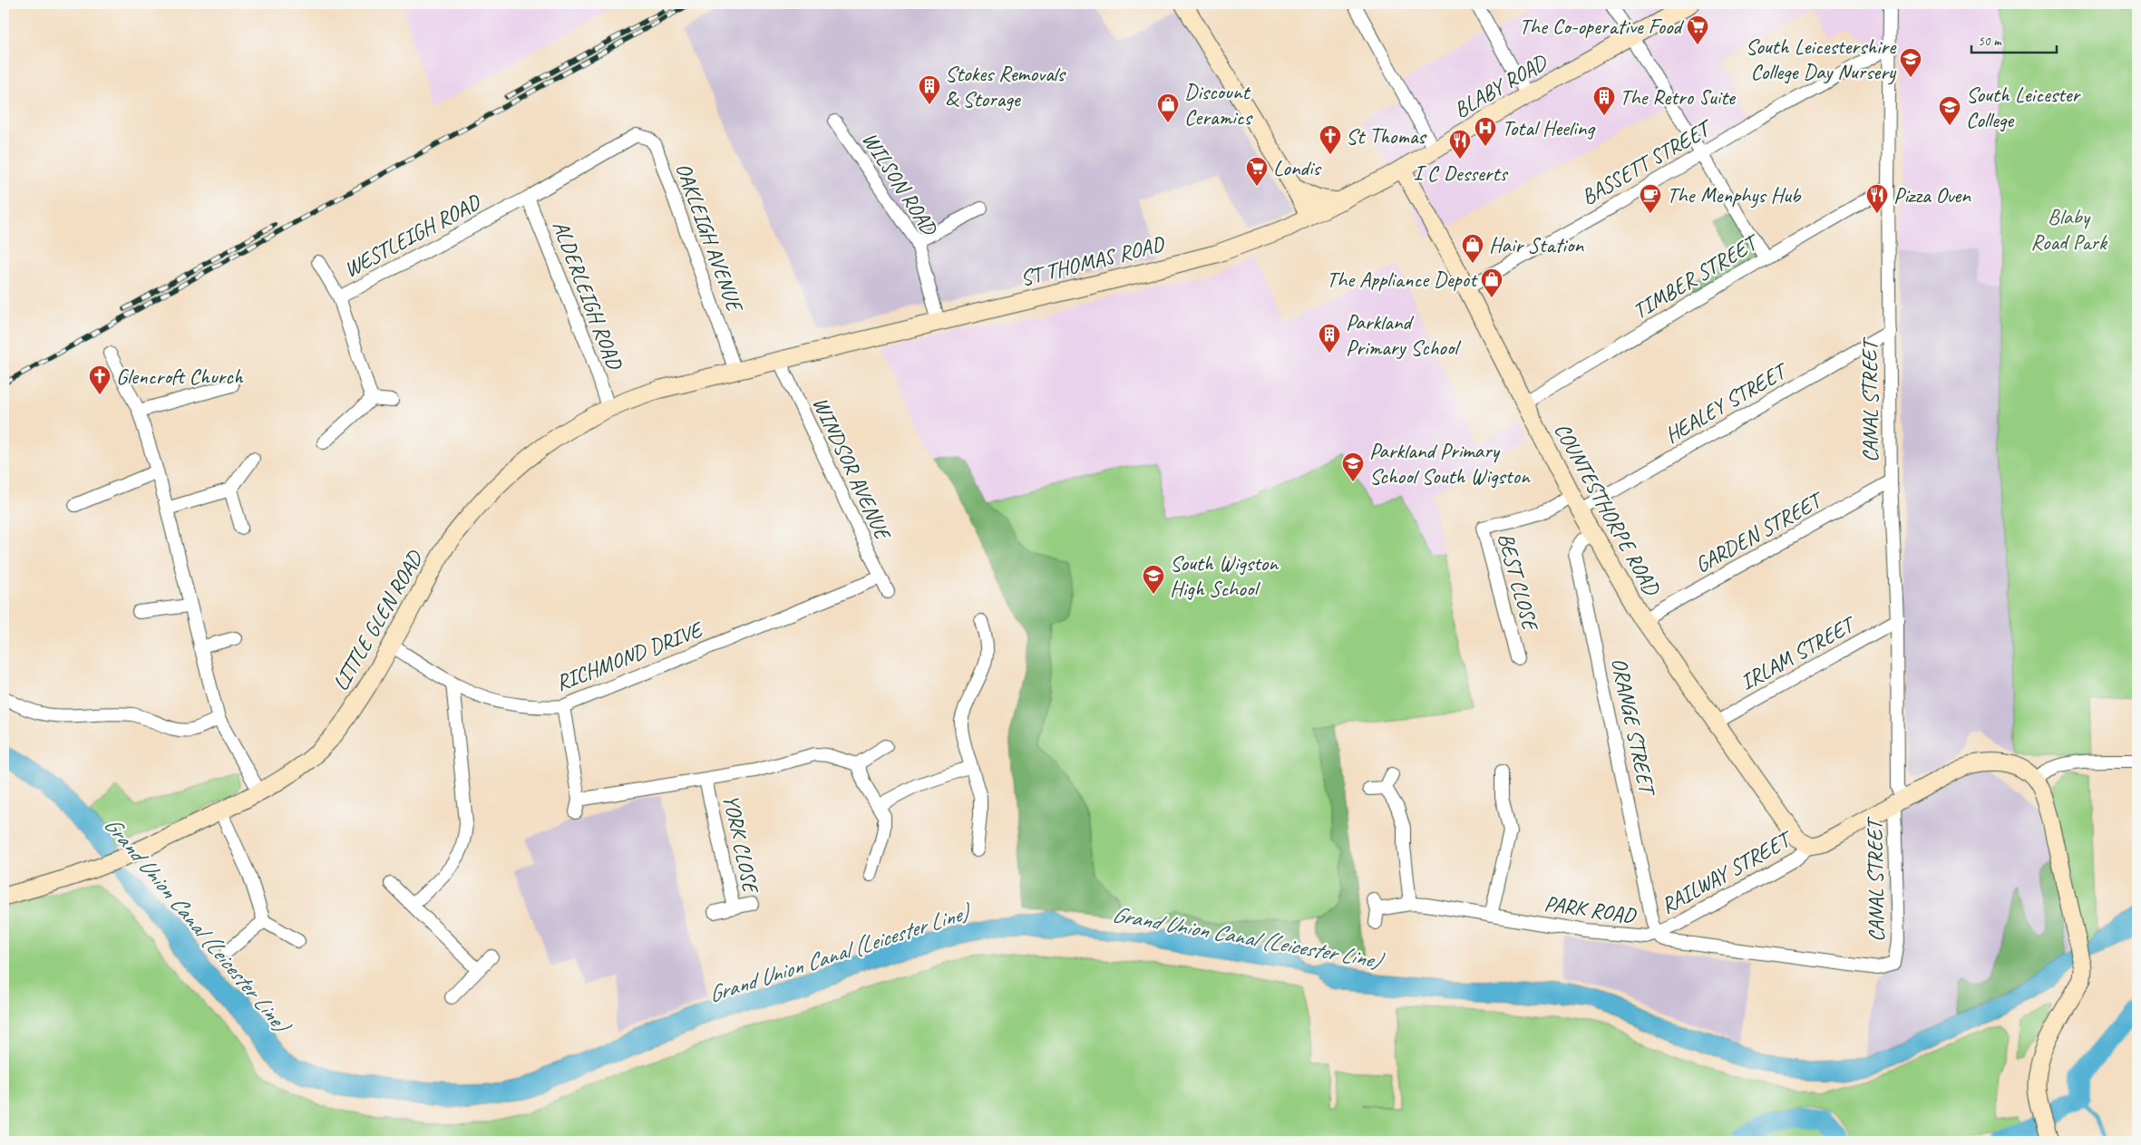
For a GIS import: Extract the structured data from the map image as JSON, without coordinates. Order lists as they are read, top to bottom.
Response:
{
  "streets": {
    "main road": [
      "BLABY ROAD",
      "ST THOMAS ROAD",
      "COUNTESTHORPE ROAD",
      "LITTLE GLEN ROAD"
    ],
    "street": [
      "BASSETT STREET",
      "WILSON ROAD",
      "WESTLEIGH ROAD",
      "OAKLEIGH AVENUE",
      "TIMBER STREET",
      "ALDERLEIGH ROAD",
      "CANAL STREET",
      "HEALEY STREET",
      "WINDSOR AVENUE",
      "GARDEN STREET",
      "BEST CLOSE",
      "IRLAM STREET",
      "RICHMOND DRIVE",
      "ORANGE STREET",
      "YORK CLOSE",
      "RAILWAY STREET",
      "PARK ROAD"
    ]
  },
  "crossings": [
    ["BLABY ROAD", "ST THOMAS ROAD"],
    ["BLABY ROAD", "COUNTESTHORPE ROAD"],
    ["BASSETT STREET", "CANAL STREET"],
    ["BASSETT STREET", "COUNTESTHORPE ROAD"],
    ["WILSON ROAD", "ST THOMAS ROAD"],
    ["WESTLEIGH ROAD", "OAKLEIGH AVENUE"],
    ["WESTLEIGH ROAD", "ALDERLEIGH ROAD"],
    ["OAKLEIGH AVENUE", "LITTLE GLEN ROAD"],
    ["ST THOMAS ROAD", "WINDSOR AVENUE"],
    ["ST THOMAS ROAD", "COUNTESTHORPE ROAD"],
    ["ST THOMAS ROAD", "LITTLE GLEN ROAD"],
    ["TIMBER STREET", "CANAL STREET"],
    ["TIMBER STREET", "COUNTESTHORPE ROAD"],
    ["ALDERLEIGH ROAD", "LITTLE GLEN ROAD"],
    ["CANAL STREET", "HEALEY STREET"],
    ["CANAL STREET", "GARDEN STREET"],
    ["CANAL STREET", "IRLAM STREET"],
    ["CANAL STREET", "PARK ROAD"],
    ["HEALEY STREET", "COUNTESTHORPE ROAD"],
    ["WINDSOR AVENUE", "LITTLE GLEN ROAD"],
    ["WINDSOR AVENUE", "RICHMOND DRIVE"],
    ["COUNTESTHORPE ROAD", "GARDEN STREET"],
    ["COUNTESTHORPE ROAD", "BEST CLOSE"],
    ["COUNTESTHORPE ROAD", "IRLAM STREET"],
    ["COUNTESTHORPE ROAD", "ORANGE STREET"],
    ["COUNTESTHORPE ROAD", "RAILWAY STREET"],
    ["LITTLE GLEN ROAD", "RICHMOND DRIVE"],
    ["ORANGE STREET", "RAILWAY STREET"],
    ["ORANGE STREET", "PARK ROAD"],
    ["RAILWAY STREET", "PARK ROAD"]
  ],
  "water": ["Grand Union Canal (Leicester Line)"],
  "parks": ["Blaby Road Park"],
  "places": {
    "supermarket": ["The Co-operative Food", "Londis"],
    "school or university": [
      "South Leicestershire College Day Nursery",
      "South Leicester College",
      "Parkland Primary School South Wigston",
      "South Wigston High School"
    ],
    "building": ["Stokes Removals & Storage", "The Retro Suite", "Parkland Primary School"],
    "shop": ["Discount Ceramics", "Hair Station", "The Appliance Depot"],
    "hospital": ["Total Heeling"],
    "church": ["St Thomas", "Glencroft Church"],
    "restaurant": ["I C Desserts", "Pizza Oven"],
    "cafe": ["The Menphys Hub"]
  },
  "scale_bar": "50 m"
}
